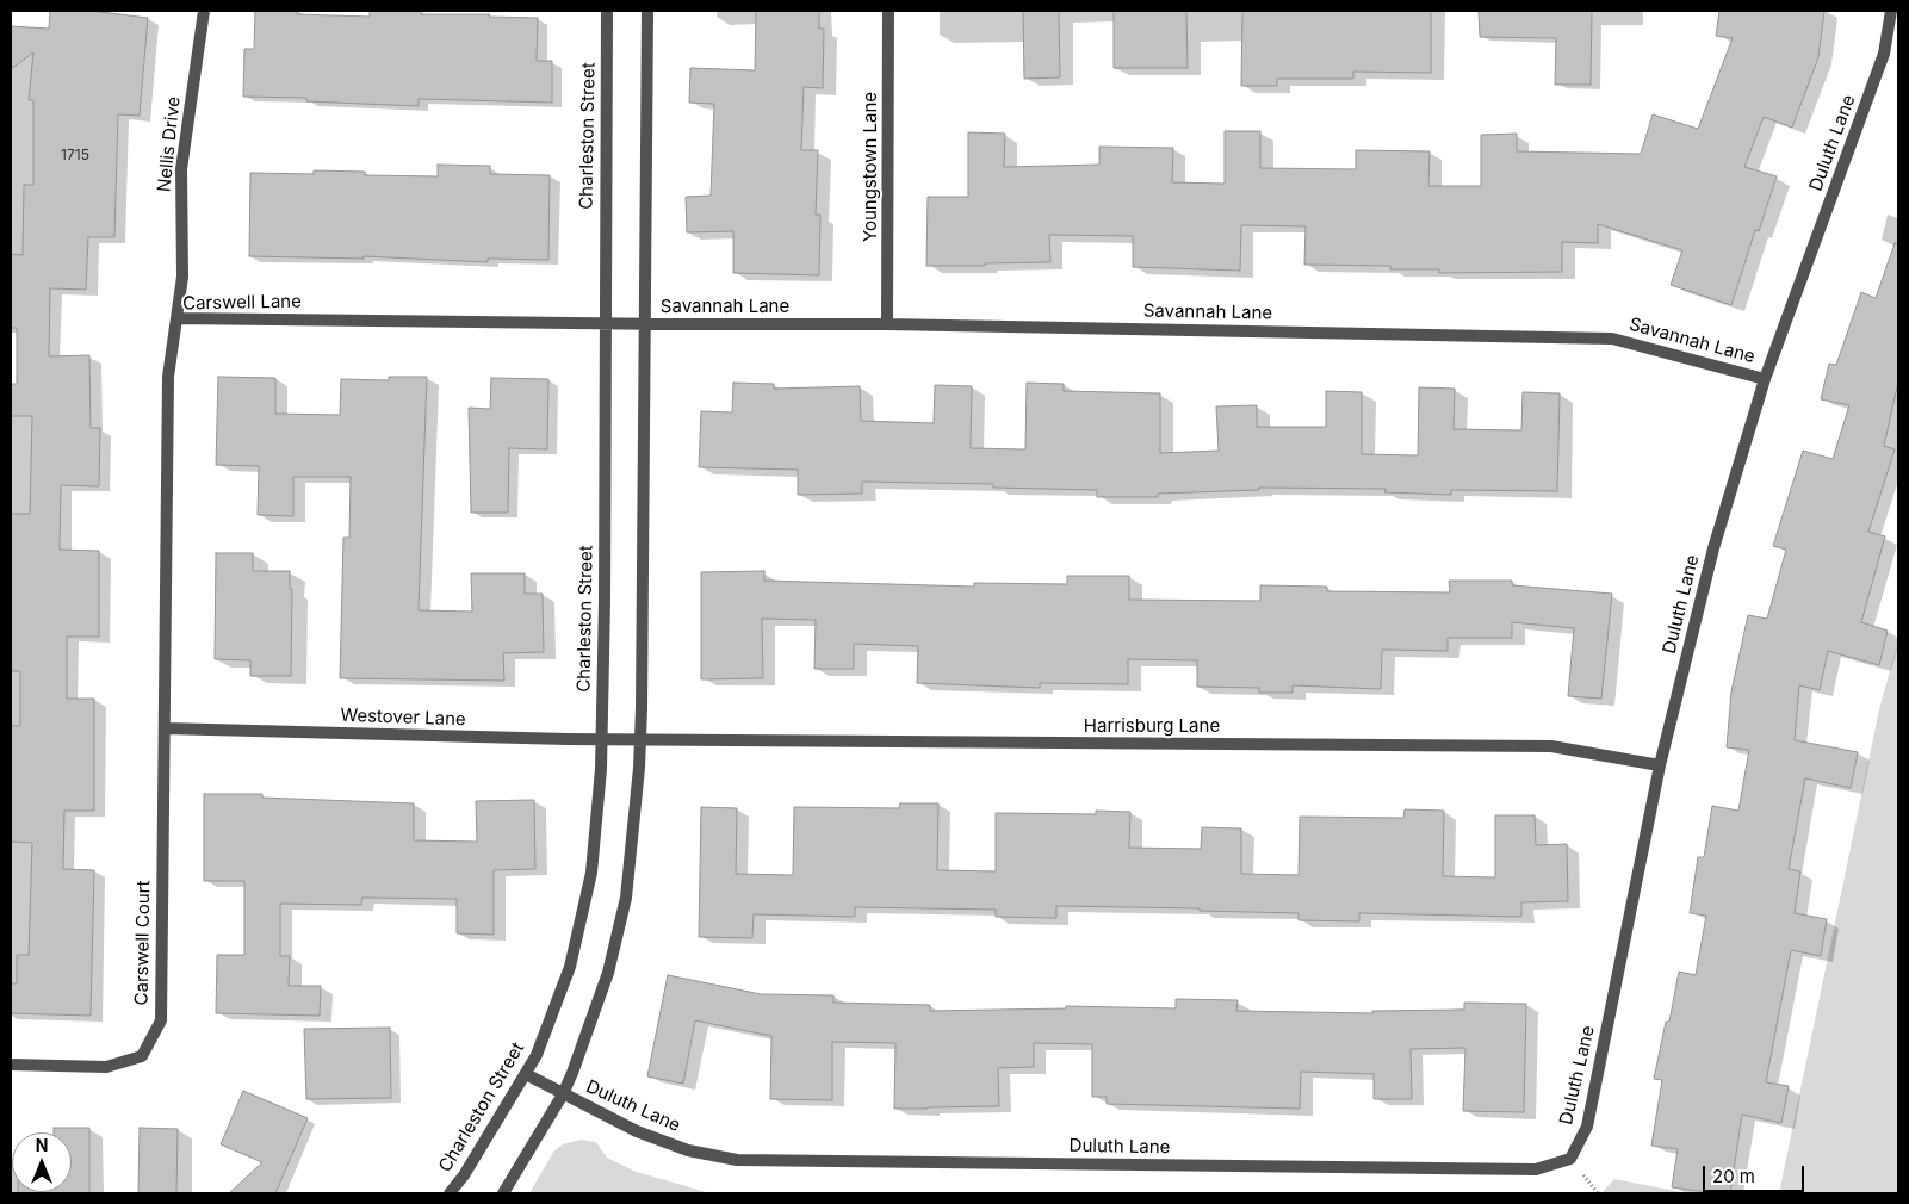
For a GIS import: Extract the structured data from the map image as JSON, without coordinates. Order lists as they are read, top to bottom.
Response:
{
  "streets": {
    "street": [
      "Charleston Street",
      "Duluth Lane",
      "Nellis Drive",
      "Youngstown Lane",
      "Carswell Lane",
      "Savannah Lane",
      "Westover Lane",
      "Harrisburg Lane",
      "Carswell Court"
    ]
  },
  "crossings": [
    ["Charleston Street", "Duluth Lane"],
    ["Charleston Street", "Carswell Lane"],
    ["Charleston Street", "Westover Lane"],
    ["Duluth Lane", "Savannah Lane"],
    ["Duluth Lane", "Harrisburg Lane"],
    ["Nellis Drive", "Carswell Lane"],
    ["Youngstown Lane", "Savannah Lane"],
    ["Carswell Lane", "Savannah Lane"],
    ["Carswell Lane", "Westover Lane"],
    ["Carswell Lane", "Carswell Court"],
    ["Westover Lane", "Harrisburg Lane"],
    ["Westover Lane", "Carswell Court"]
  ],
  "house_numbers": ["1715"],
  "scale_bar": "20 m",
  "north": "top"
}
